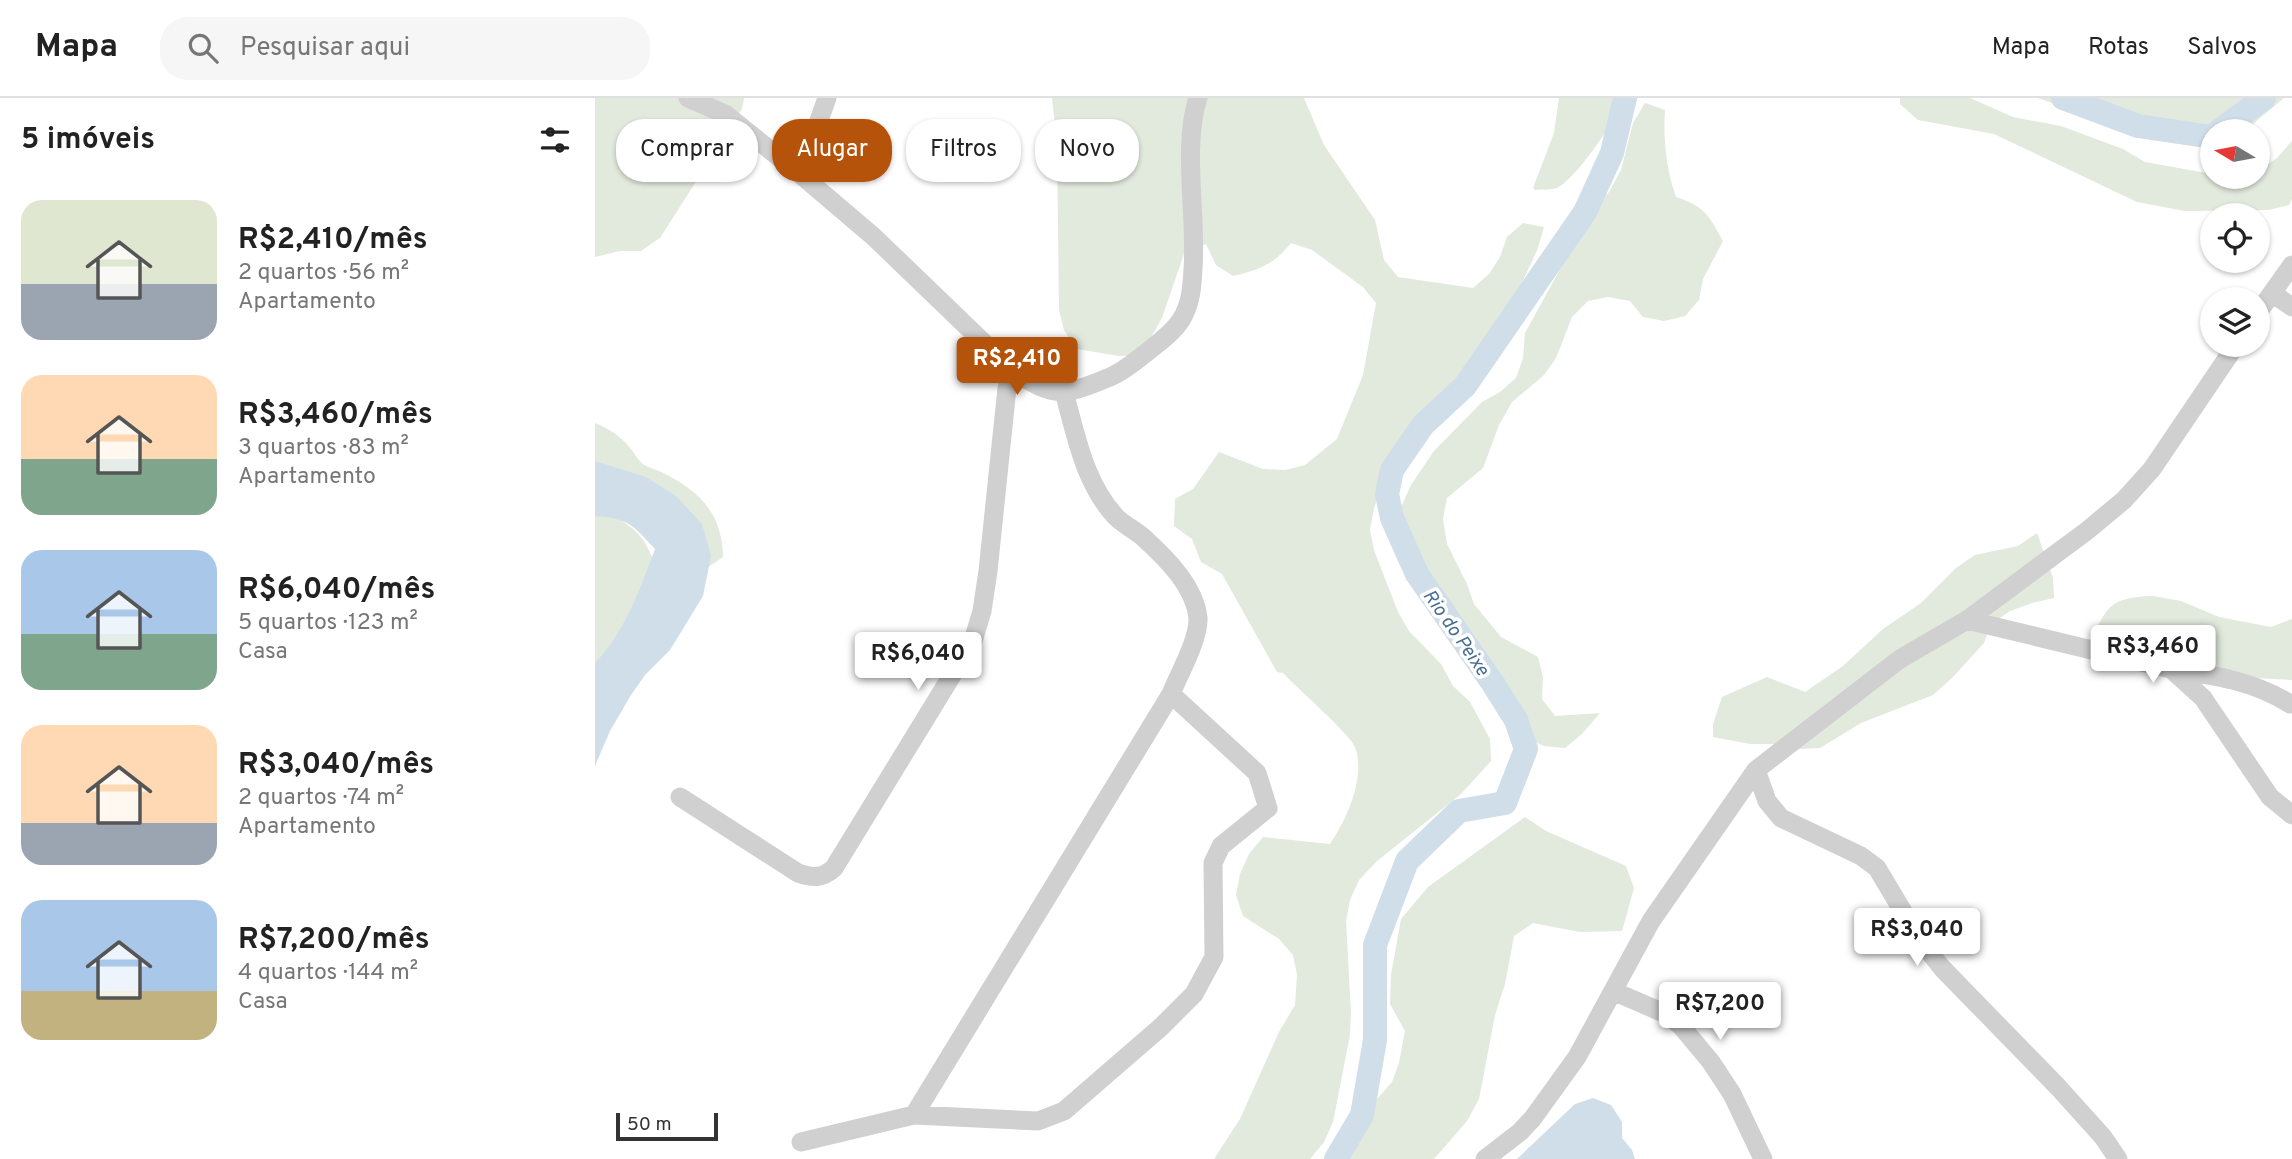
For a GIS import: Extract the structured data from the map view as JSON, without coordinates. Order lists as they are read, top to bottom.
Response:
{
  "water": ["Rio do Peixe"],
  "scale_bar": "50 m",
  "north": "left",
  "page": {
    "header": "Mapa",
    "search": "Pesquisar aqui",
    "nav": ["Mapa", "Rotas", "Salvos"],
    "heading": "5 imóveis",
    "chip": [
      "Comprar",
      "Alugar",
      "Filtros",
      "Novo"
    ],
    "list": [
      {
        "name": "R$2,410/mês",
        "note": "2 quartos · 56 m² · Apartamento"
      },
      {
        "name": "R$3,460/mês",
        "note": "3 quartos · 83 m² · Apartamento"
      },
      {
        "name": "R$6,040/mês",
        "note": "5 quartos · 123 m² · Casa"
      },
      {
        "name": "R$3,040/mês",
        "note": "2 quartos · 74 m² · Apartamento"
      },
      {
        "name": "R$7,200/mês",
        "note": "4 quartos · 144 m² · Casa"
      }
    ],
    "price": [
      "R$2,410",
      "R$3,460",
      "R$6,040",
      "R$3,040",
      "R$7,200"
    ],
    "scale": "50 m"
  }
}
